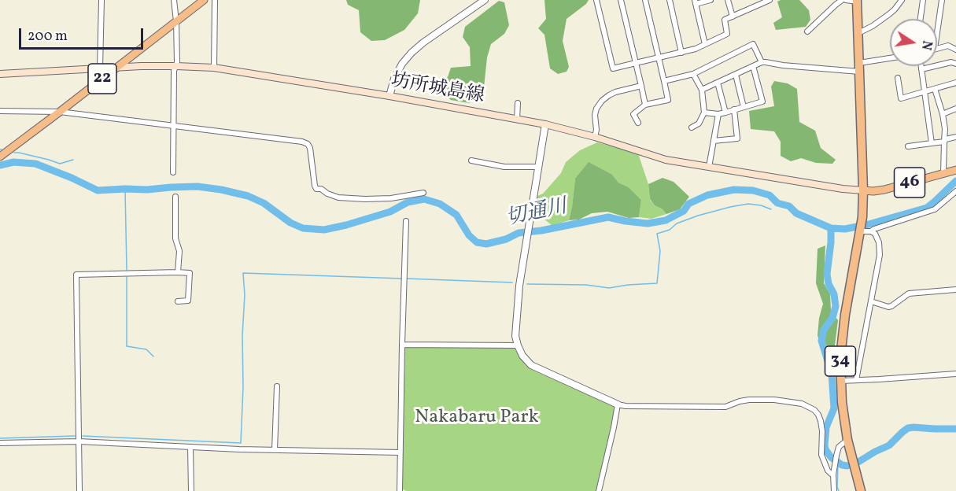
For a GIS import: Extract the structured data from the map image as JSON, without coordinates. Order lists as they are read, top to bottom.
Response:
{
  "streets": {
    "highway": ["34"],
    "main road": ["22", "坊所城島線", "46"]
  },
  "crossings": [
    ["22", "坊所城島線"],
    ["坊所城島線", "46"],
    ["坊所城島線", "34"],
    ["46", "34"]
  ],
  "water": ["切通川"],
  "parks": ["Nakabaru Park"],
  "scale_bar": "200 m",
  "north": "right"
}
